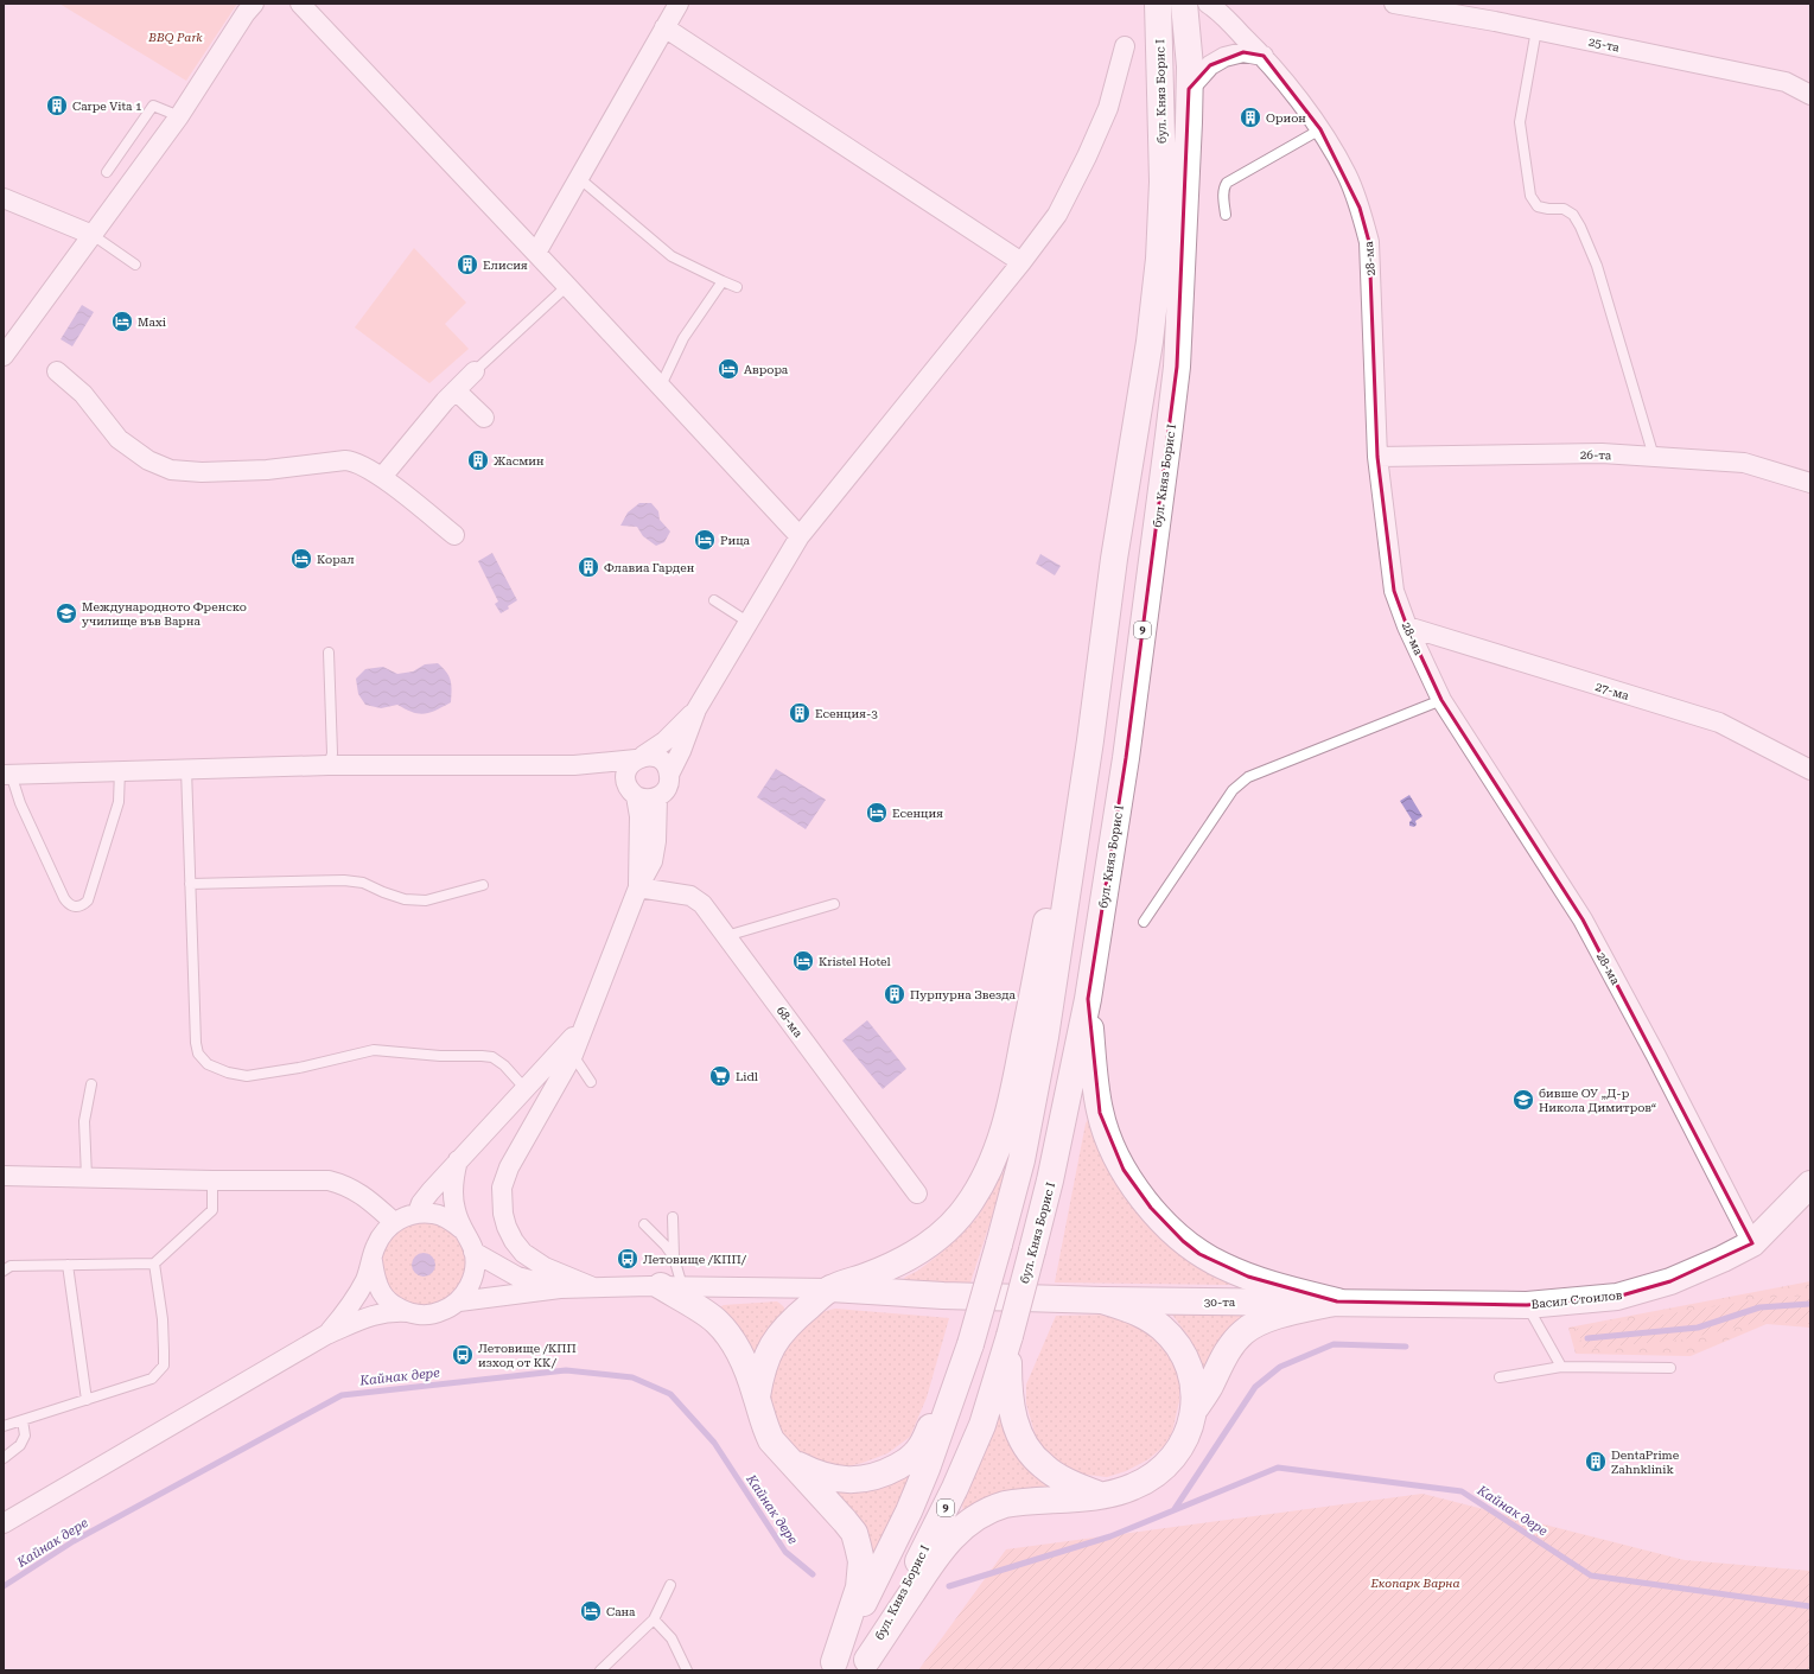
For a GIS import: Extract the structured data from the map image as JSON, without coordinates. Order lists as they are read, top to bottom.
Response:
{
  "streets": {
    "main road": [
      "бул. Княз Борис I",
      "9",
      "Васил Стоилов",
      "30-та"
    ],
    "street": [
      "25-та",
      "28-ма",
      "26-та",
      "27-ма",
      "68-ма"
    ]
  },
  "crossings": [
    ["28-ма", "26-та"],
    ["28-ма", "27-ма"],
    ["28-ма", "Васил Стоилов"],
    ["Васил Стоилов", "30-та"]
  ],
  "water": ["Кайнак дере"],
  "parks": ["BBQ Park", "Екопарк Варна"],
  "places": {
    "building": [
      "Carpe Vita 1",
      "Орион",
      "Елисия",
      "Жасмин",
      "Флавиа Гарден",
      "Есенция-3",
      "Пурпурна Звезда",
      "DentaPrime Zahnklinik"
    ],
    "hotel": [
      "Maxi",
      "Аврора",
      "Рица",
      "Корал",
      "Есенция",
      "Kristel Hotel",
      "Сана"
    ],
    "school or university": ["Международното Френско училище във Варна", "бивше ОУ „Д-р Никола Димитров“"],
    "supermarket": ["Lidl"],
    "bus stop": ["Летовище /КПП/", "Летовище /КПП изход от КК/"]
  }
}
